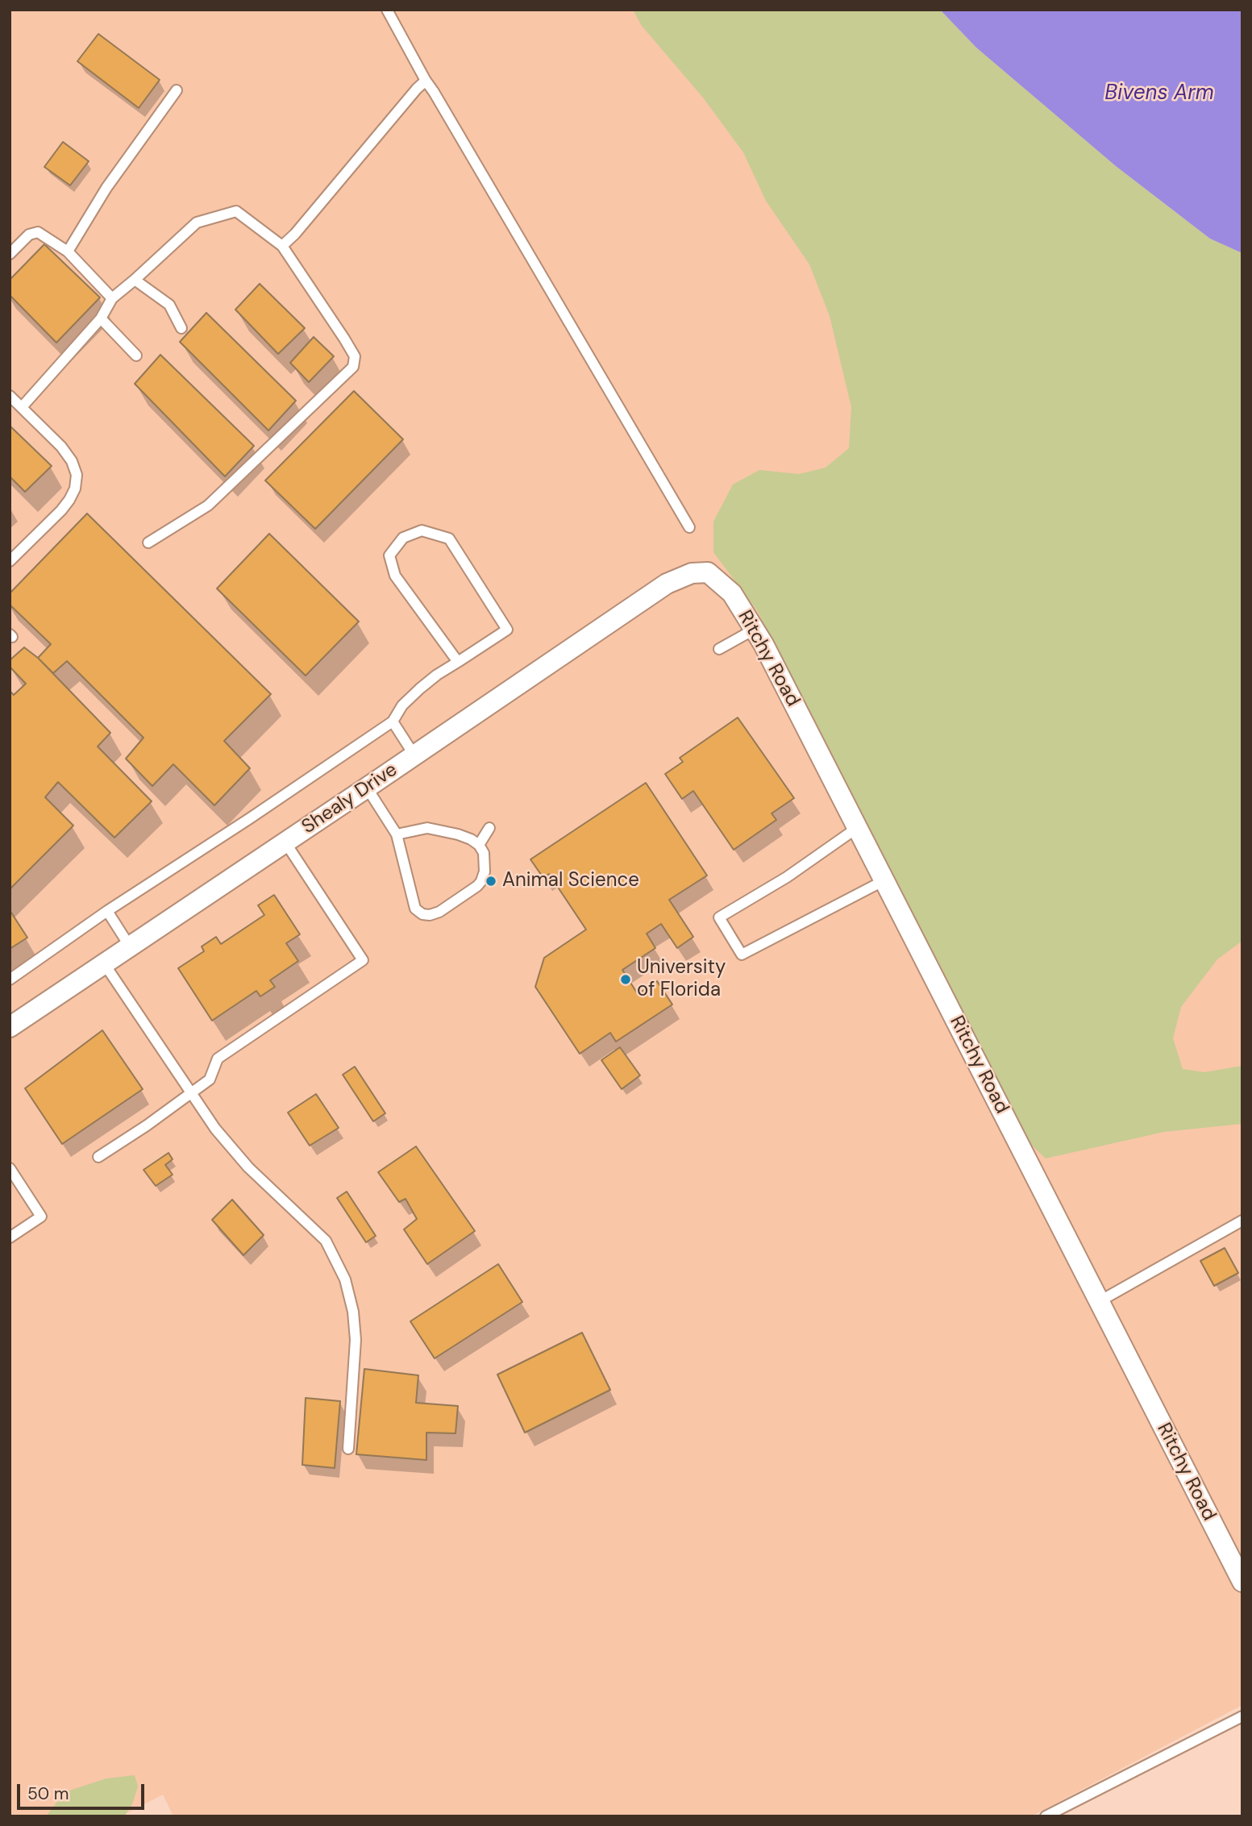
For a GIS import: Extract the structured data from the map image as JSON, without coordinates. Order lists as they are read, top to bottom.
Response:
{
  "streets": {
    "street": ["Ritchy Road", "Shealy Drive"]
  },
  "crossings": [
    ["Ritchy Road", "Shealy Drive"]
  ],
  "water": ["Bivens Arm"],
  "places": ["Animal Science", "University of Florida"],
  "scale_bar": "50 m"
}
